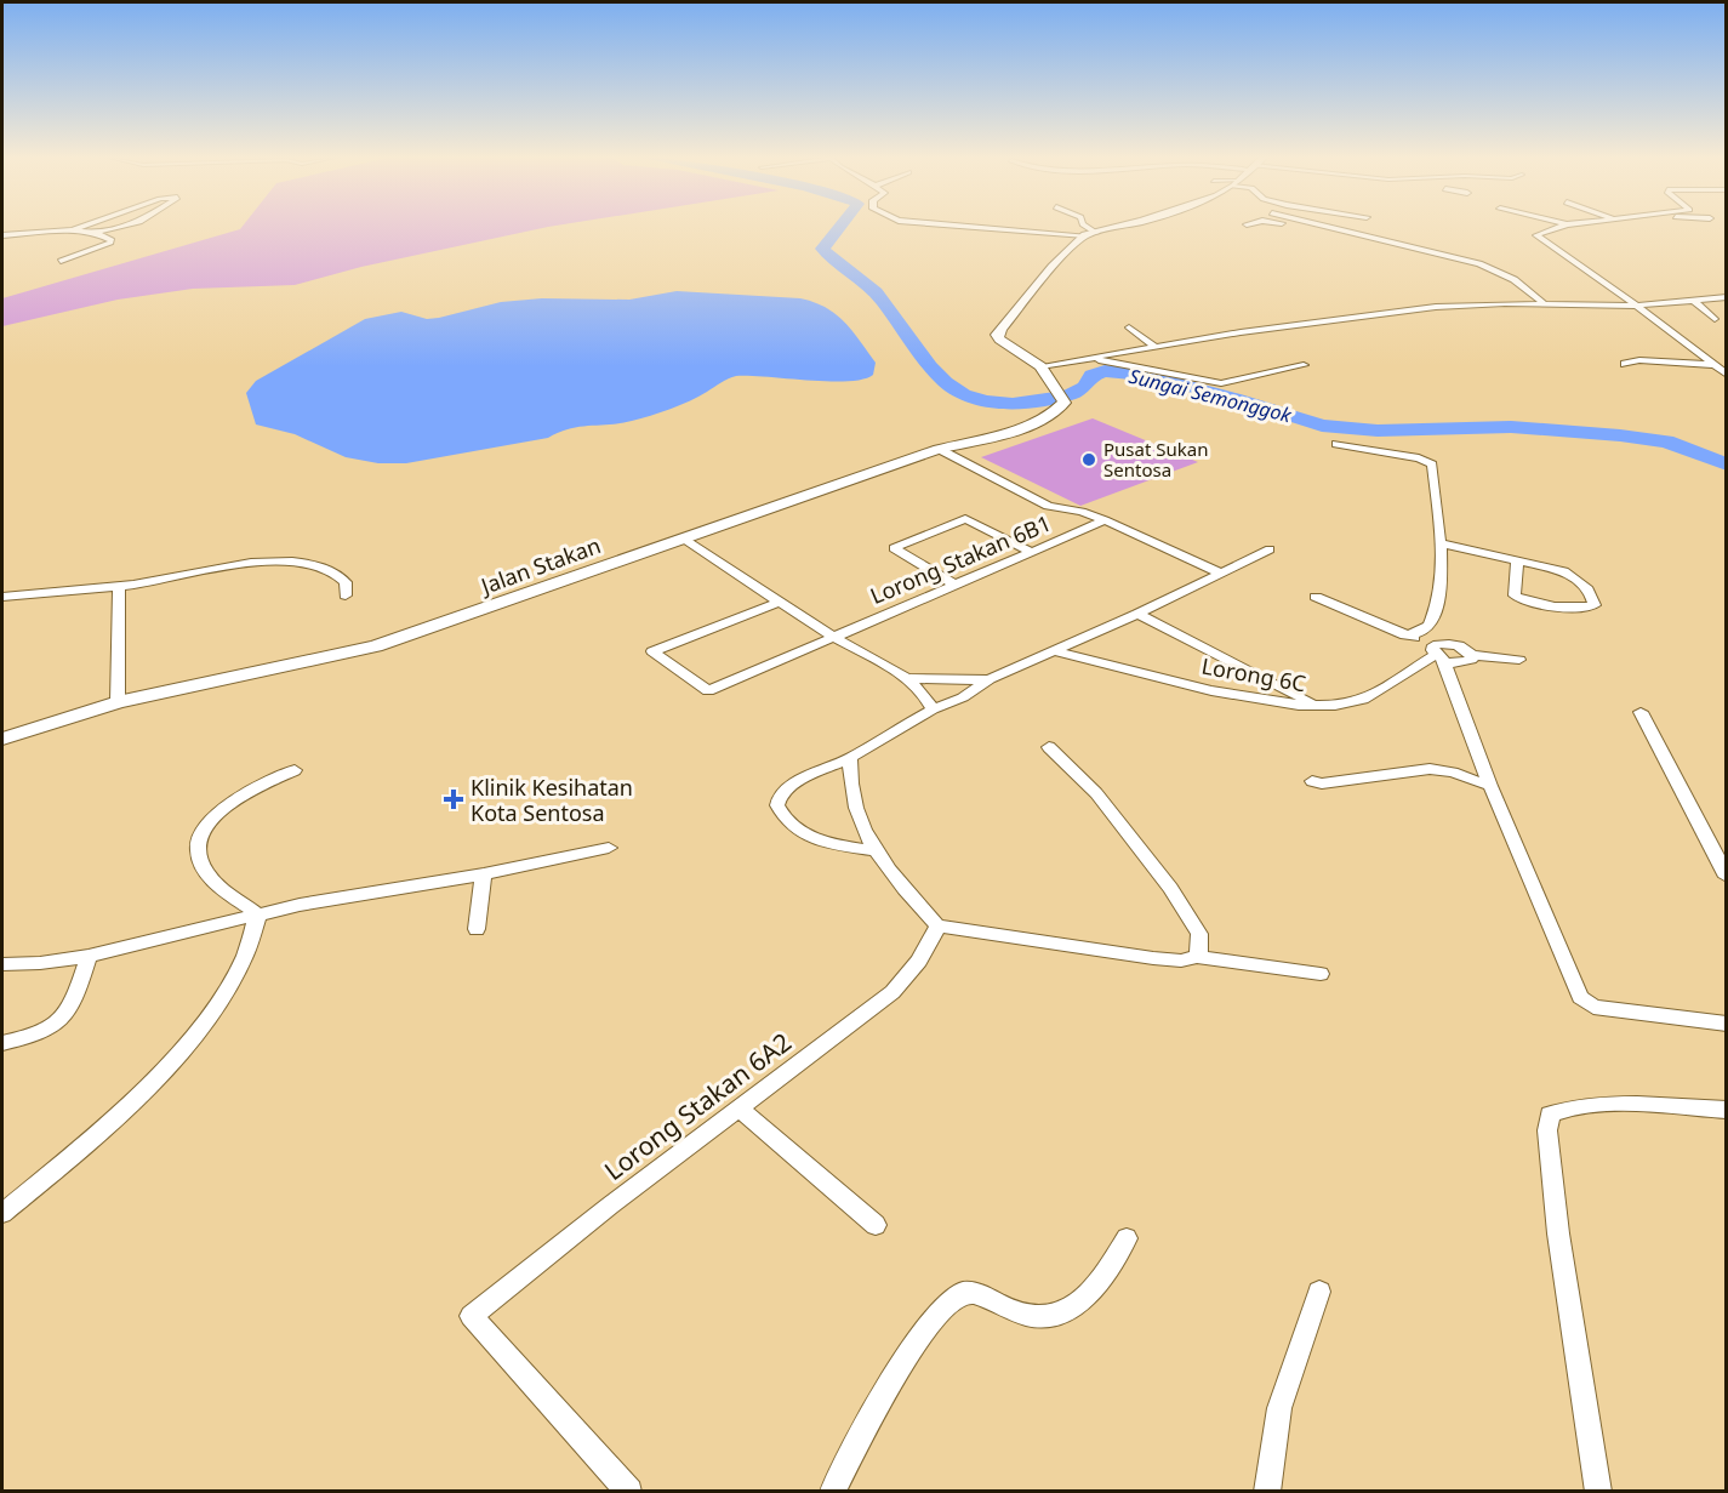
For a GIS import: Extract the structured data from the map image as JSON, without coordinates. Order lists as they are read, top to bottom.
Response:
{
  "streets": {
    "main road": ["Jalan Stakan"],
    "street": ["Lorong Stakan 6B1", "Lorong 6C", "Lorong Stakan 6A2"]
  },
  "water": ["Sungai Semonggok"],
  "places": {
    "other": ["Pusat Sukan Sentosa"],
    "health": ["Klinik Kesihatan Kota Sentosa"]
  }
}
